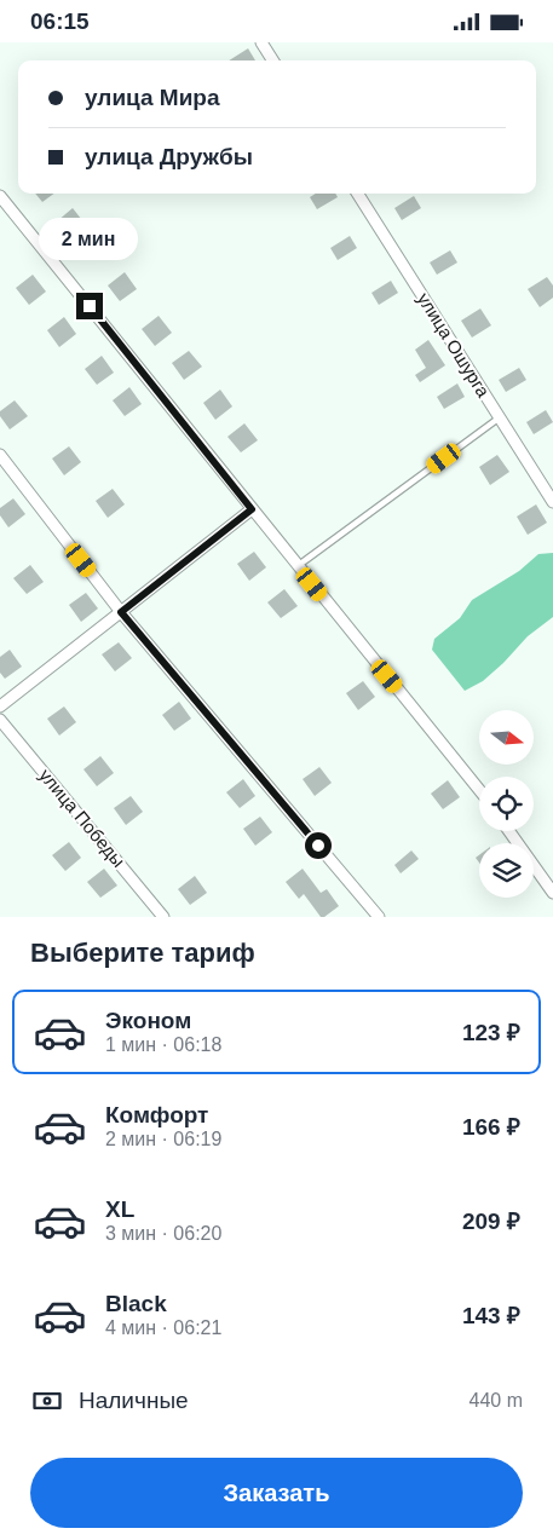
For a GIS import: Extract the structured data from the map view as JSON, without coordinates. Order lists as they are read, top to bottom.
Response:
{
  "streets": {
    "street": ["улица Ошурга", "улица Победы"]
  },
  "north": "right",
  "page": {
    "status": "06:15",
    "banner": ["улица Мира", "улица Дружбы"],
    "bubble": "2 мин",
    "heading": "Выберите тариф",
    "list": [
      {
        "name": "Эконом",
        "note": "1 мин · 06:18",
        "value": "123 ₽"
      },
      {
        "name": "Комфорт",
        "note": "2 мин · 06:19",
        "value": "166 ₽"
      },
      {
        "name": "XL",
        "note": "3 мин · 06:20",
        "value": "209 ₽"
      },
      {
        "name": "Black",
        "note": "4 мин · 06:21",
        "value": "143 ₽"
      }
    ],
    "pay": ["Наличные", "440 m"],
    "buttons": "Заказать"
  }
}
